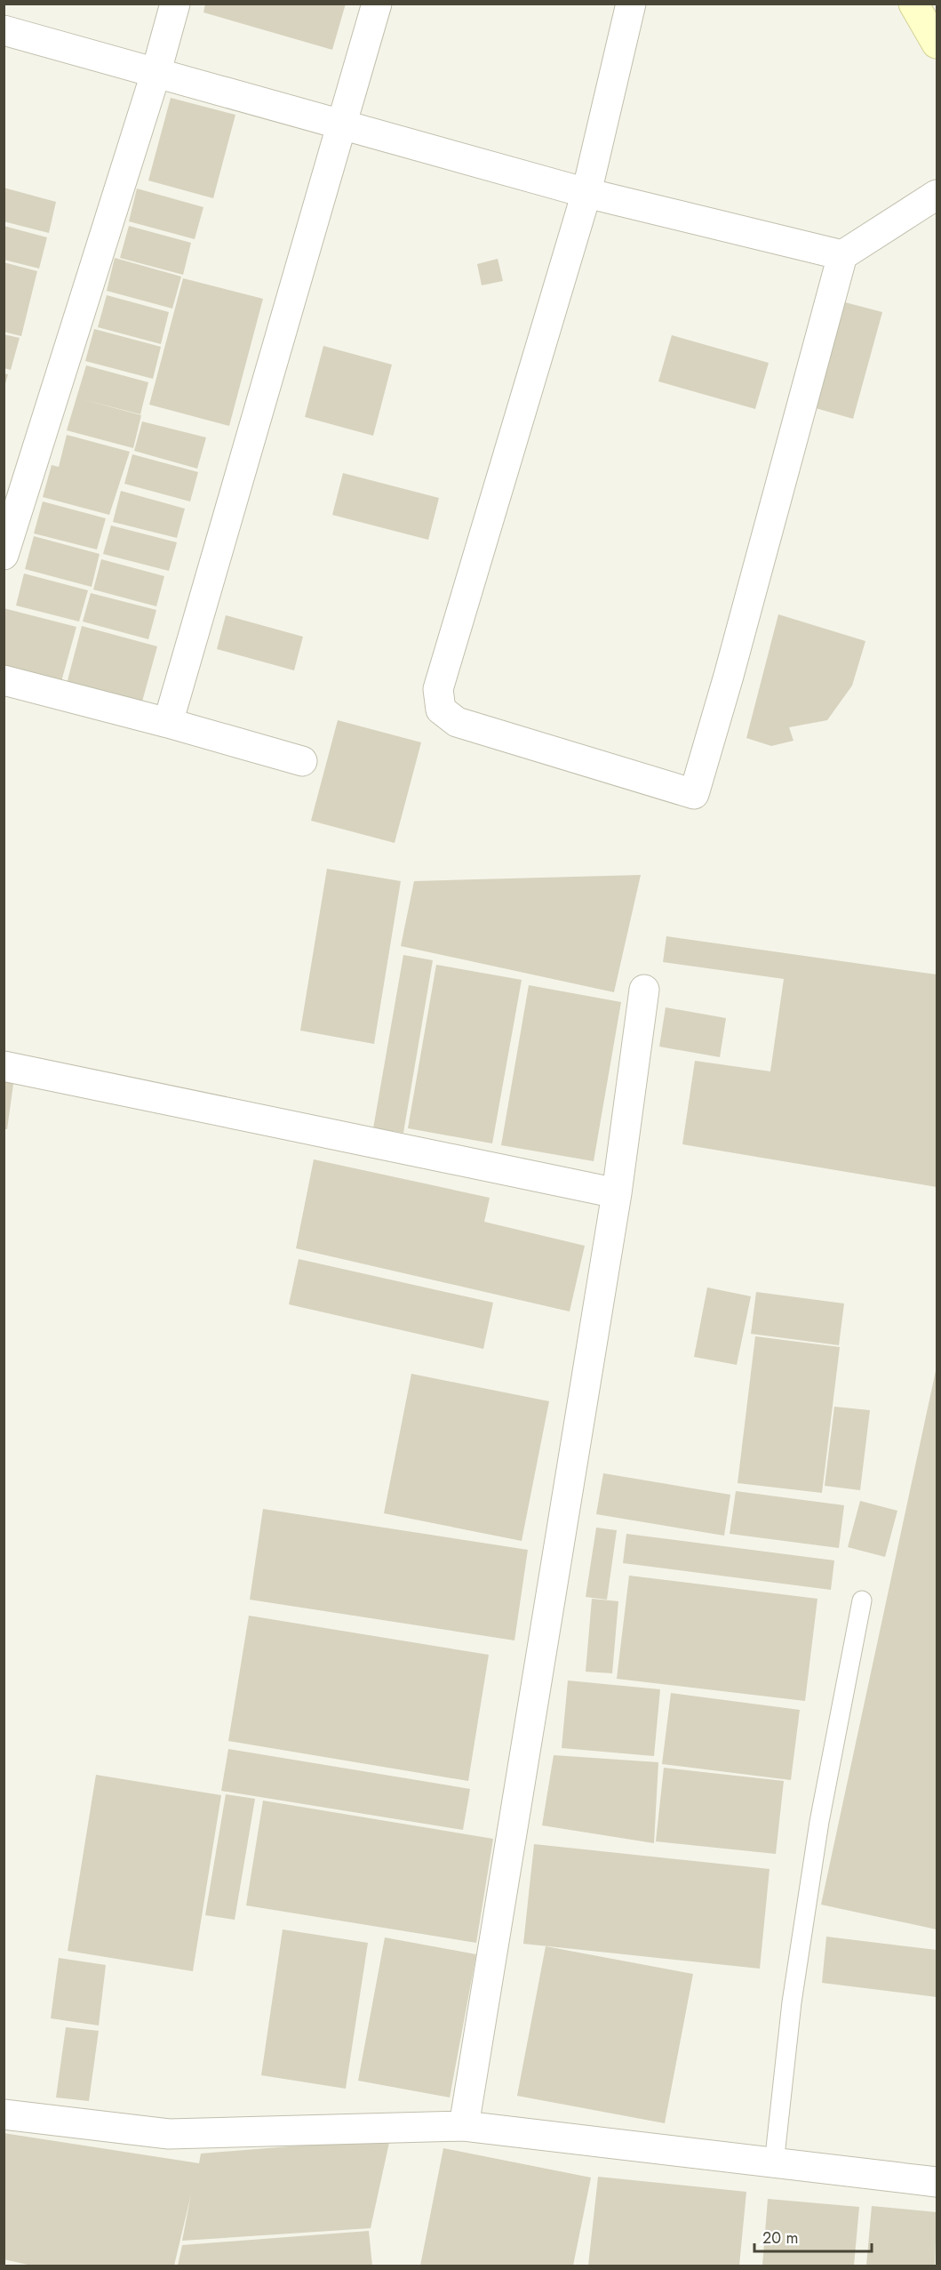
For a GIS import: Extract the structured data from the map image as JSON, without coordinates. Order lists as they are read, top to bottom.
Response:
{
  "scale_bar": "20 m"
}
